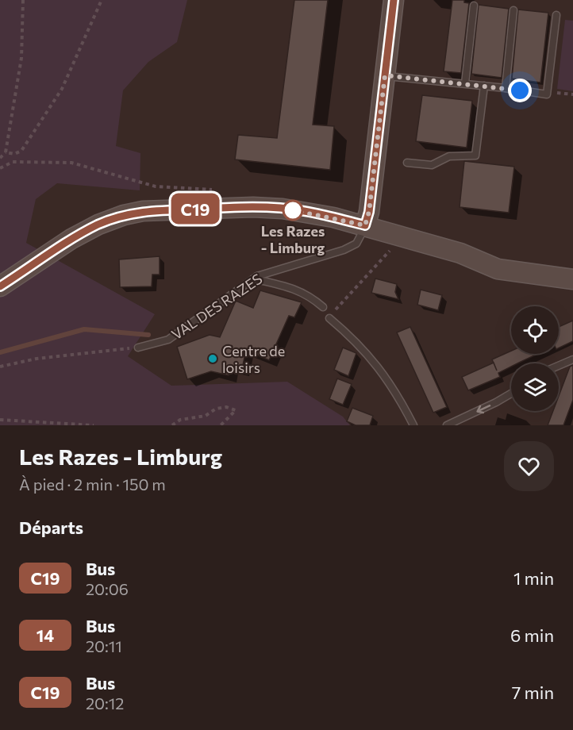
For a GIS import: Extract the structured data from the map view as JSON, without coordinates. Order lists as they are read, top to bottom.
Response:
{
  "streets": {
    "lane": ["VAL DES RAZES"]
  },
  "places": ["Les Razes - Limburg", "Centre de loisirs"],
  "lines": ["bus line C19"],
  "page": {
    "on_map": "C19",
    "heading": [
      ["Les Razes - Limburg", "À pied · 2 min · 150 m"],
      "Départs"
    ],
    "list": [
      {
        "mark": "C19",
        "name": "Bus",
        "note": "20:06",
        "value": "1 min"
      },
      {
        "mark": "14",
        "name": "Bus",
        "note": "20:11",
        "value": "6 min"
      },
      {
        "mark": "C19",
        "name": "Bus",
        "note": "20:12",
        "value": "7 min"
      }
    ]
  }
}
